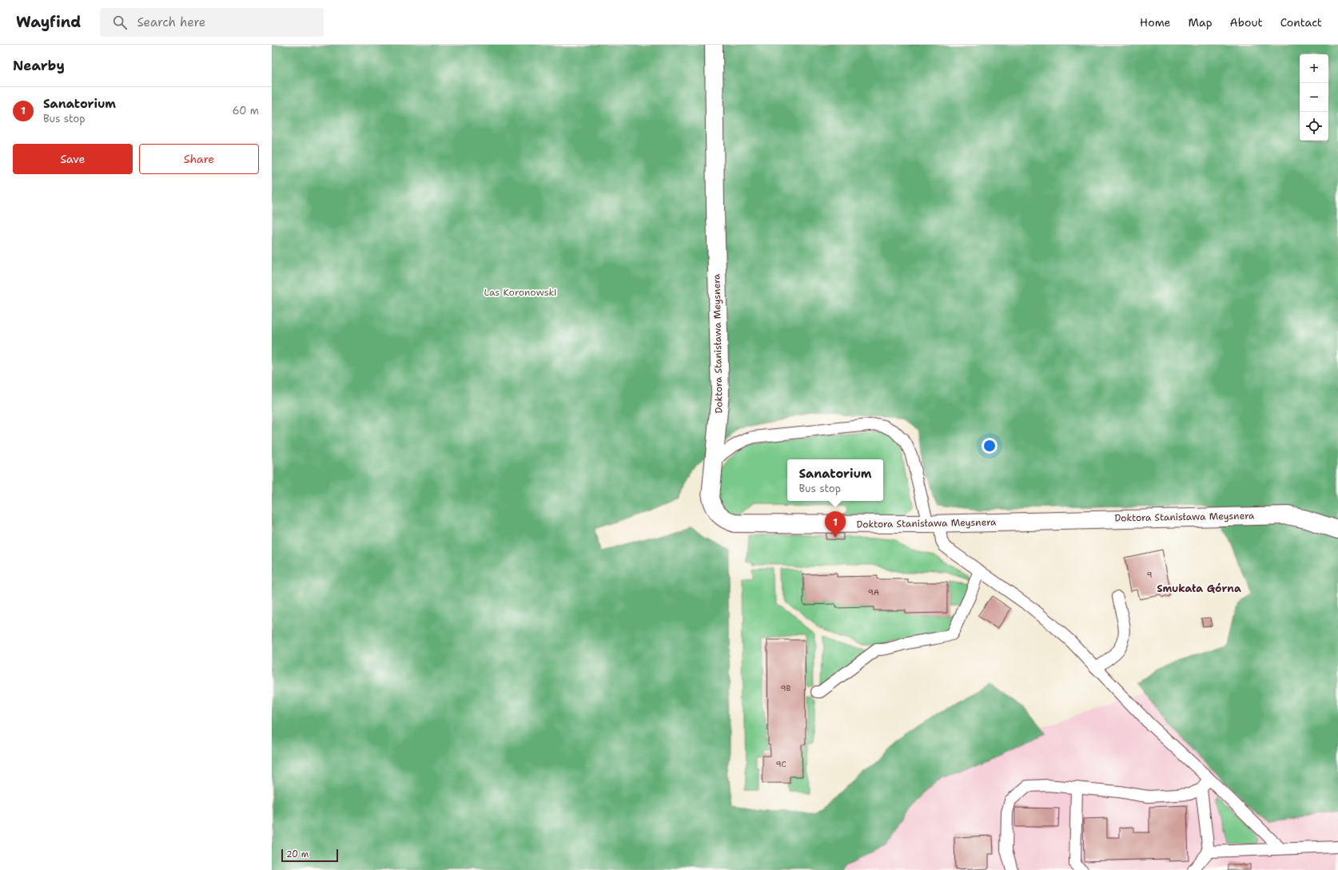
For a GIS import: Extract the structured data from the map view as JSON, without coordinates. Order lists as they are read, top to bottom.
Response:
{
  "streets": {
    "street": ["Doktora Stanisława Meysnera"]
  },
  "districts": ["Smukała Górna"],
  "parks": ["Las Koronowski"],
  "house_numbers": [
    "9",
    "9A",
    "9B",
    "9C"
  ],
  "scale_bar": "20 m",
  "page": {
    "header": "Wayfind",
    "search": "Search here",
    "nav": [
      "Home",
      "Map",
      "About",
      "Contact"
    ],
    "heading": "Nearby",
    "map_buttons": ["+", "−"],
    "list": [
      {
        "mark": "1",
        "name": "Sanatorium",
        "note": "Bus stop",
        "value": "60 m"
      }
    ],
    "buttons": ["Save", "Share"],
    "popup": ["Sanatorium", "Bus stop"],
    "pins": "1",
    "scale": "20 m"
  }
}
